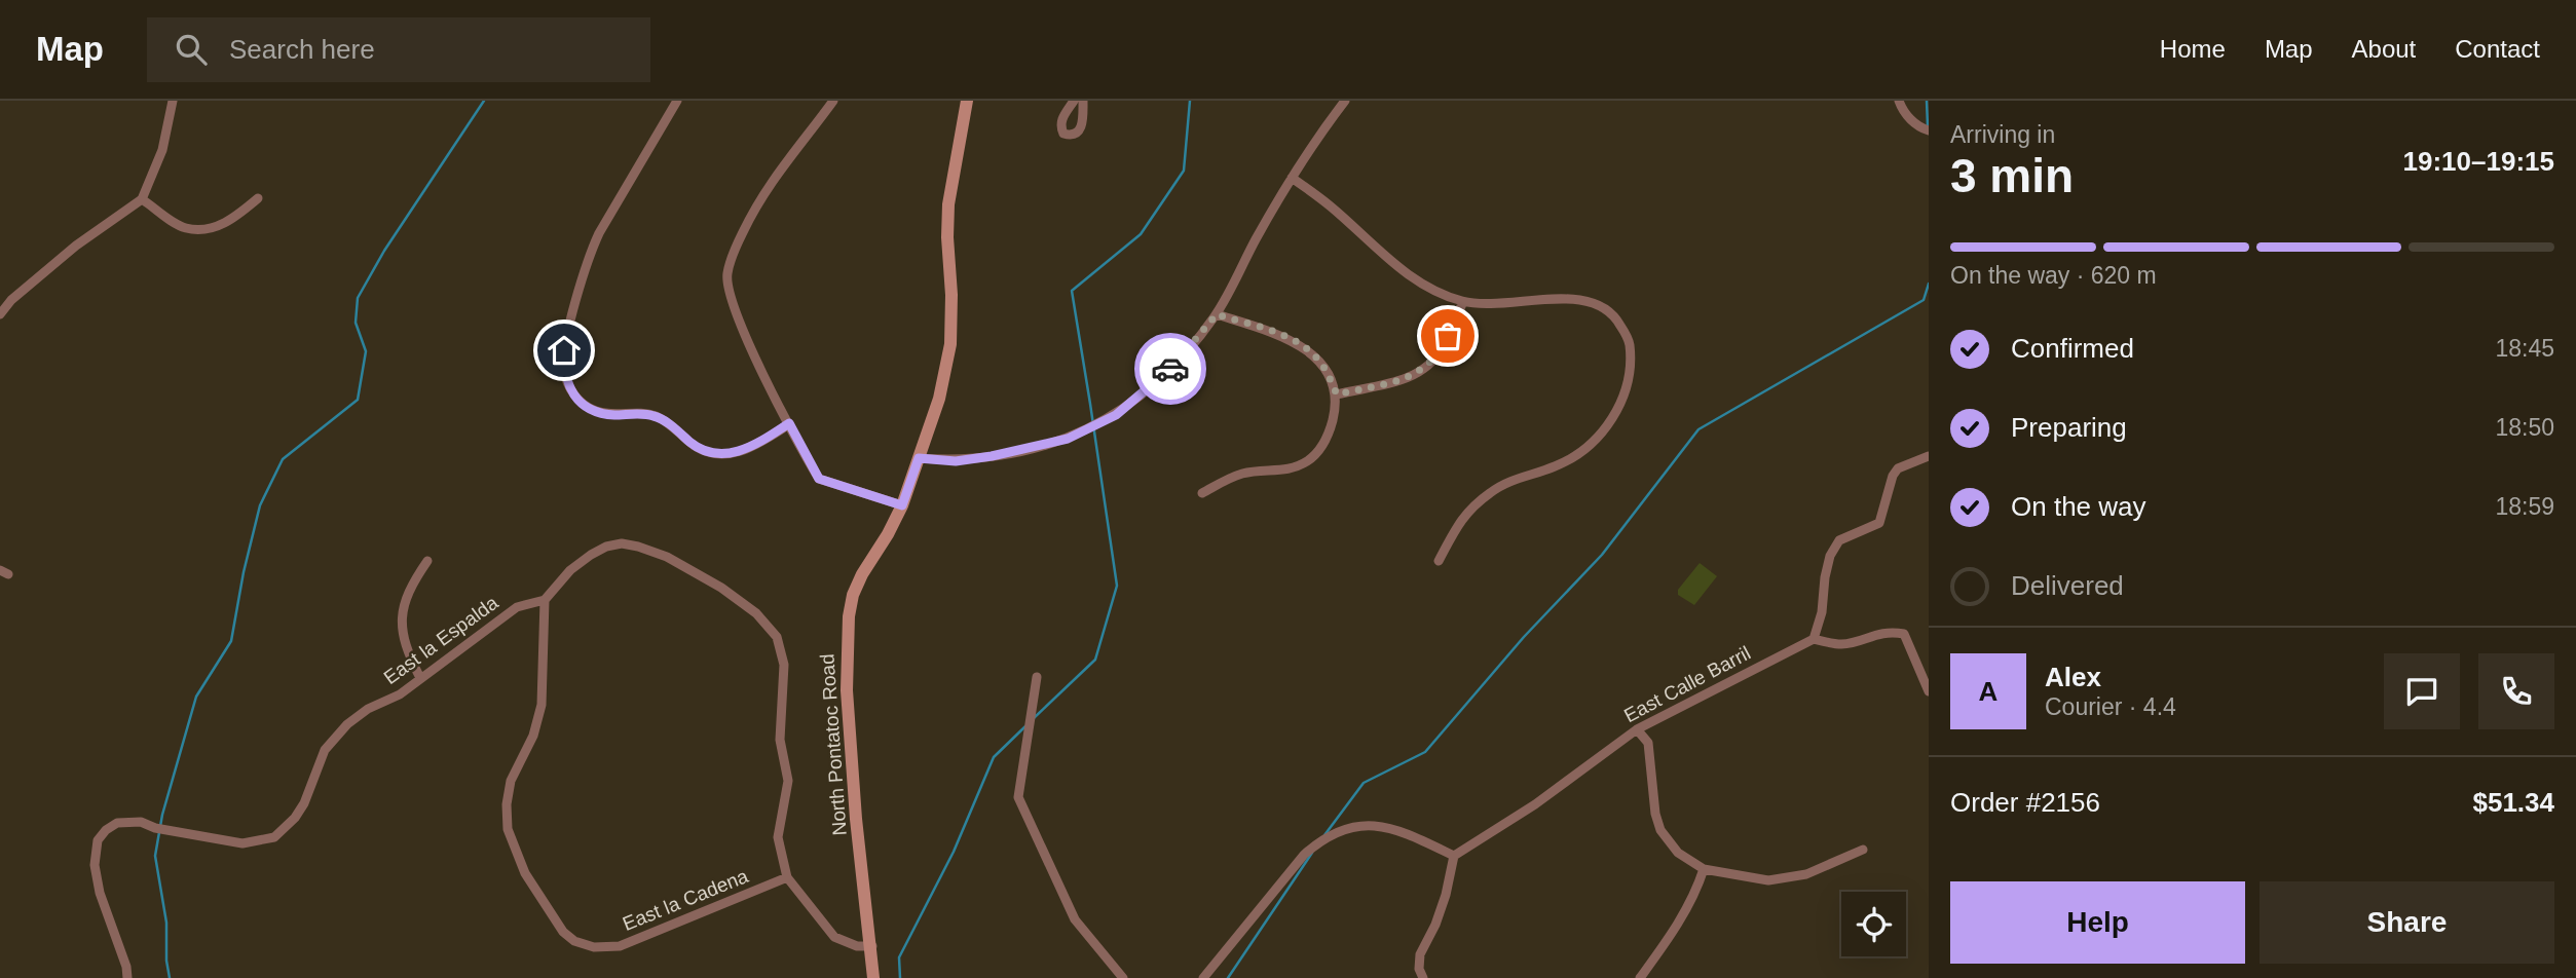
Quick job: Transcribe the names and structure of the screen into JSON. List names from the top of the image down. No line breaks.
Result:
{"streets":{"street":["East la Espalda","East Calle Barril","North Pontatoc Road","East la Cadena"]},"crossings":[["East la Espalda","East la Cadena"]],"page":{"header":"Map","search":"Search here","nav":["Home","Map","About","Contact"],"heading":["3 min","Arriving in","19:10–19:15"],"panel":["Alex","Courier · 4.4","Order #2156","$51.34"],"bar":"On the way · 620 m","list":[["Confirmed","18:45"],["Preparing","18:50"],["On the way","18:59"],"Delivered"],"round":"A","buttons":["Help","Share"]}}
